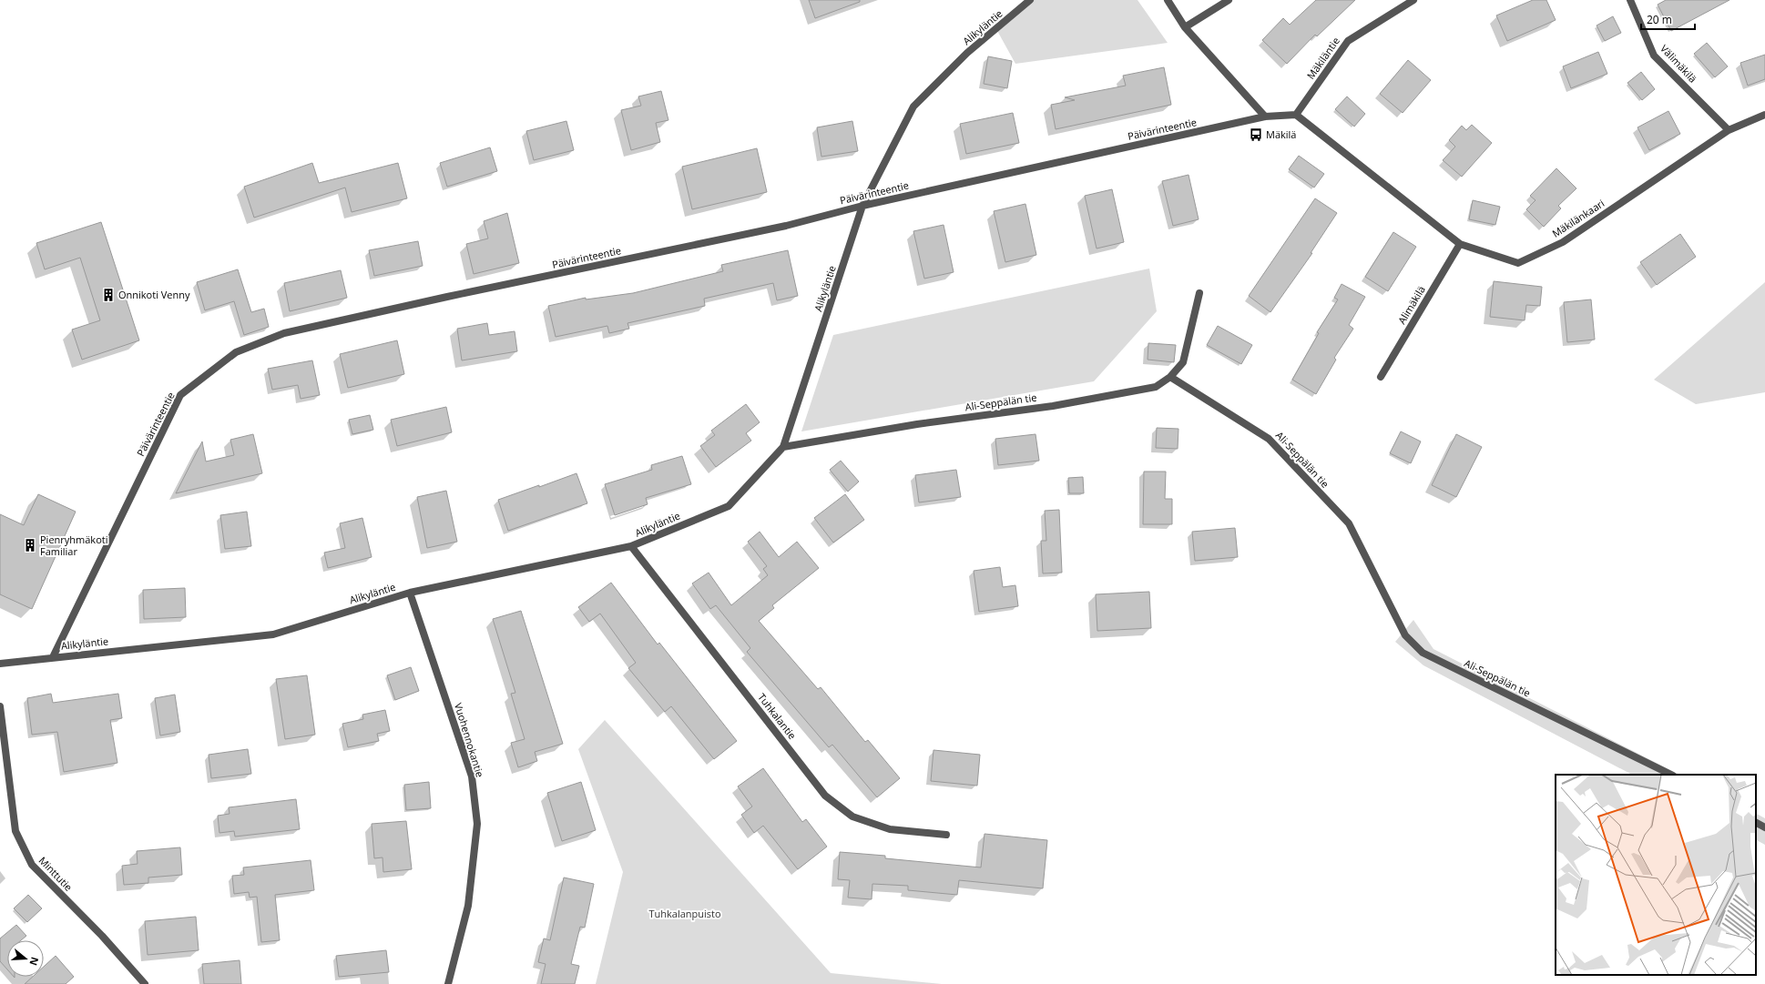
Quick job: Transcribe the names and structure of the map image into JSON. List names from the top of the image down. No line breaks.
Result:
{"streets":{"street":["Alikyläntie","Mäkiläntie","Välimäkilä","Päivärinteentie","Mäkilänkaari","Alimäkilä","Ali-Seppälän tie","Tuhkalantie","Vuohennokantie","Minttutie"]},"crossings":[["Alikyläntie","Päivärinteentie"],["Alikyläntie","Ali-Seppälän tie"],["Alikyläntie","Tuhkalantie"],["Alikyläntie","Vuohennokantie"],["Mäkiläntie","Päivärinteentie"],["Mäkiläntie","Mäkilänkaari"],["Välimäkilä","Mäkilänkaari"],["Päivärinteentie","Mäkilänkaari"],["Mäkilänkaari","Alimäkilä"]],"parks":["Tuhkalanpuisto"],"places":{"bus stop":["Mäkilä"],"building":["Onnikoti Venny","Pienryhmäkoti Familiar"]},"scale_bar":"20 m","north":"right"}
